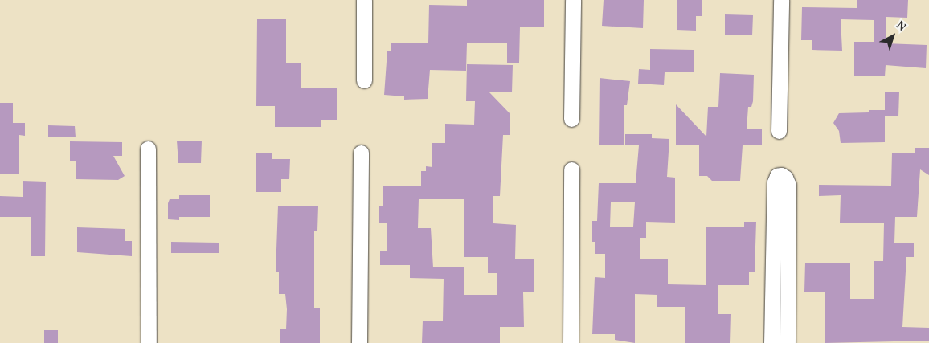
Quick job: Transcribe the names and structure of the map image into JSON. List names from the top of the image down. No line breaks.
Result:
{"north":"top right"}
